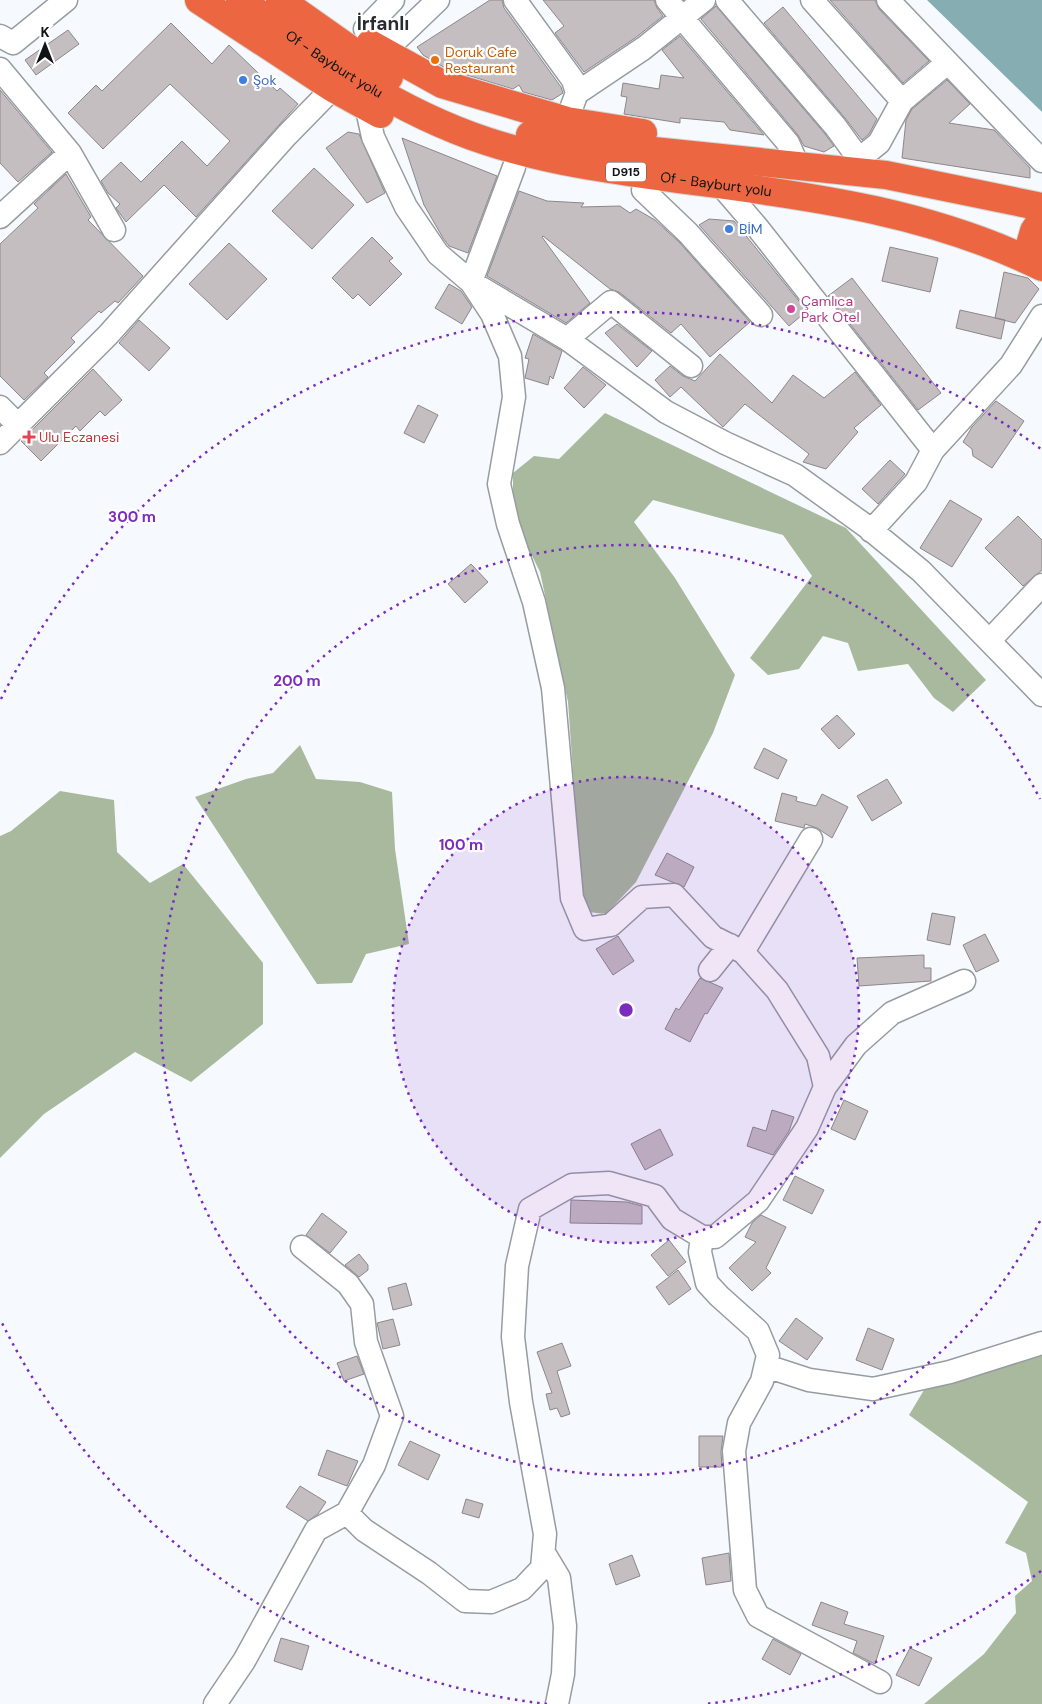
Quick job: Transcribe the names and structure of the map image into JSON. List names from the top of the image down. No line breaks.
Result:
{"streets":{"highway":["Of - Bayburt yolu","D915"]},"districts":["İrfanlı"],"places":{"other":["Doruk Cafe Restaurant","Şok","BİM","Çamlıca Park Otel"],"health":["Ulu Eczanesi"]},"north":"top","rings":["300 m","200 m","100 m"]}
